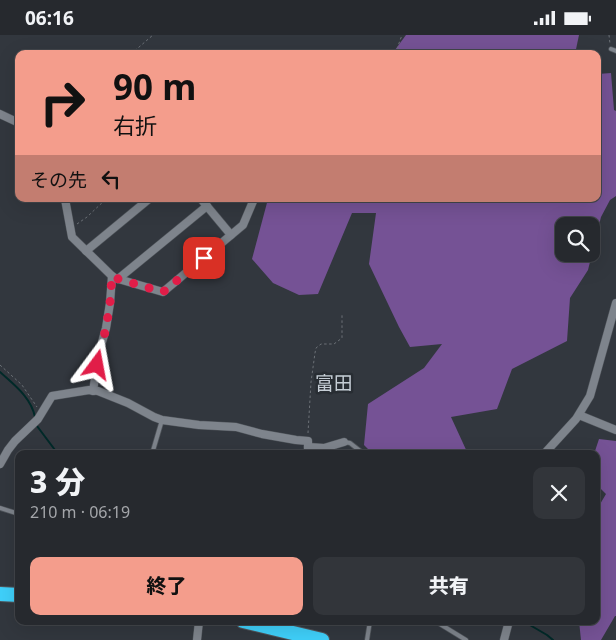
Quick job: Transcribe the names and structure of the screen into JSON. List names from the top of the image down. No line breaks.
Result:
{"districts":["富田"],"page":{"status":"06:16","turn":["90 m","右折"],"then":"その先","heading":["3 分","210 m · 06:19"],"buttons":["終了","共有"]}}
